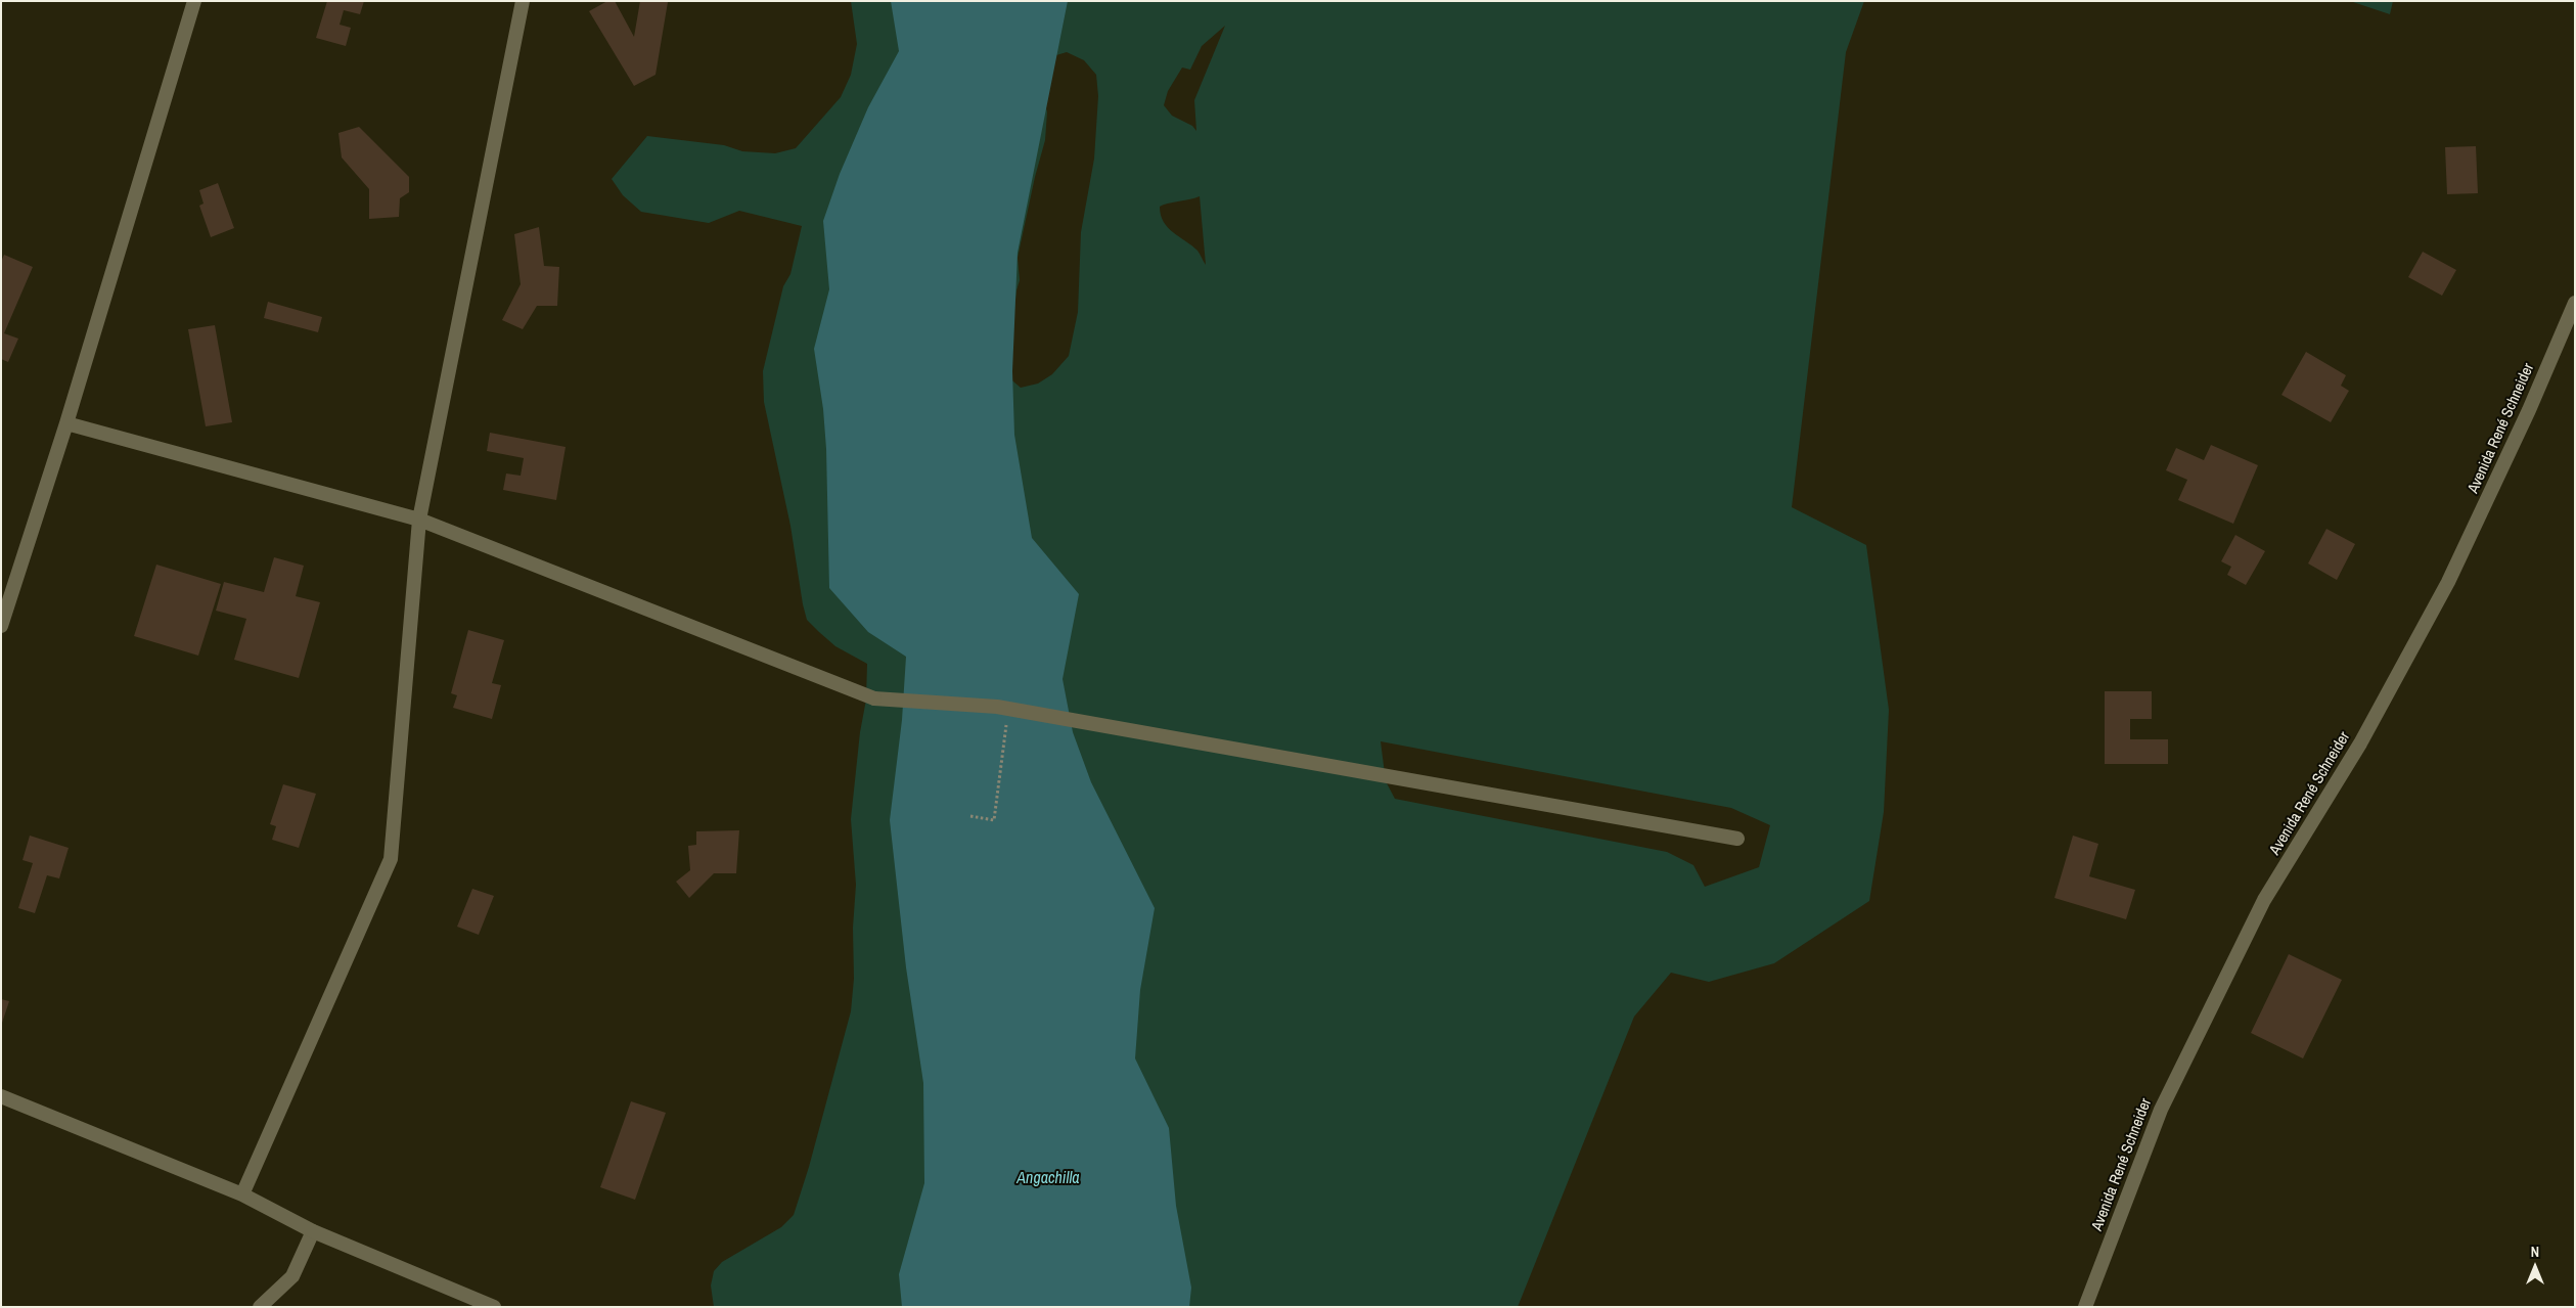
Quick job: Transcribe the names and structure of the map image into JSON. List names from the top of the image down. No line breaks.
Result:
{"streets":{"street":["Avenida René Schneider"]},"water":["Angachilla"],"north":"top"}
